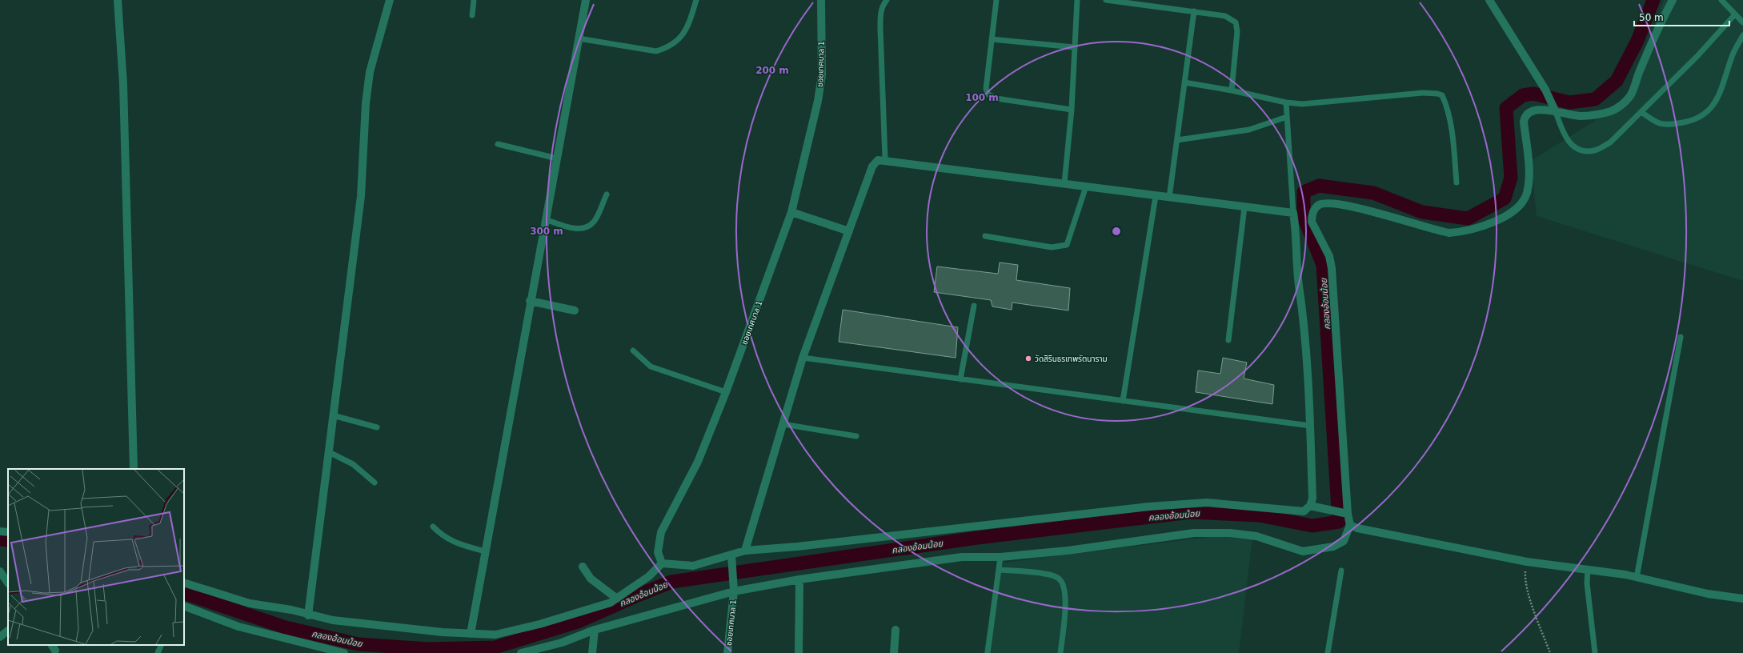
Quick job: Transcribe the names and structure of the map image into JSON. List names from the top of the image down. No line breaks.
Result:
{"streets":{"street":["ซอยเทศบาล 1"]},"water":["คลองอ้อมน้อย"],"places":["วัดสิรินธรเทพรัตนาราม"],"scale_bar":"50 m","rings":["200 m","100 m","300 m"]}
